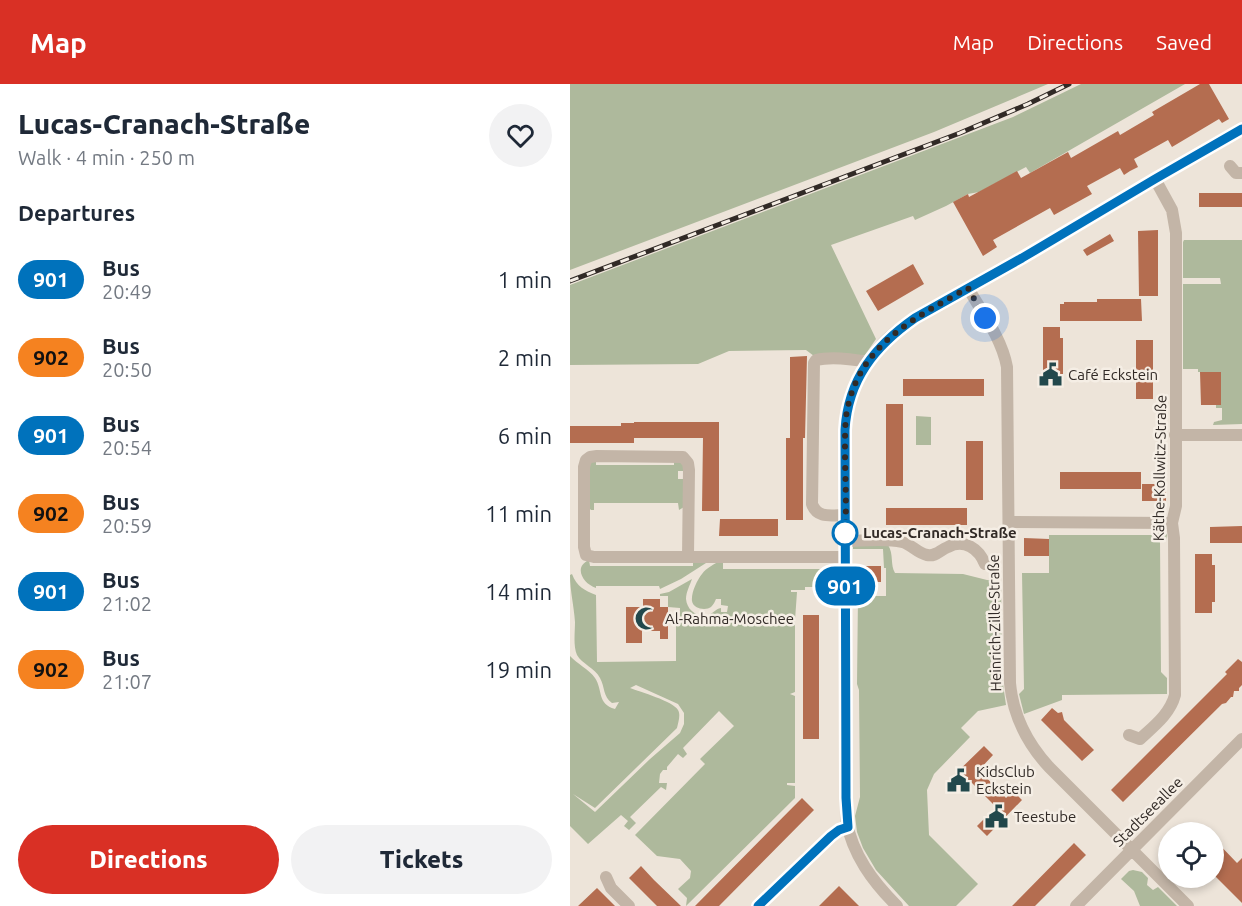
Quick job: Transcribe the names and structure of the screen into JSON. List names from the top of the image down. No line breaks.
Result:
{"streets":{"street":["Käthe-Kollwitz-Straße","Heinrich-Zille-Straße","Stadtseeallee"]},"crossings":[["Heinrich-Zille-Straße","Stadtseeallee"]],"places":{"public building":["Café Eckstein","KidsClub Eckstein","Teestube"],"other":["Lucas-Cranach-Straße"],"mosque":["Al-Rahma-Moschee"]},"lines":["bus line 901"],"page":{"header":"Map","nav":["Map","Directions","Saved"],"heading":[["Lucas-Cranach-Straße","Walk · 4 min · 250 m"],"Departures"],"on_map":"901","list":[{"mark":"901","name":"Bus","note":"20:49","value":"1 min"},{"mark":"902","name":"Bus","note":"20:50","value":"2 min"},{"mark":"901","name":"Bus","note":"20:54","value":"6 min"},{"mark":"902","name":"Bus","note":"20:59","value":"11 min"},{"mark":"901","name":"Bus","note":"21:02","value":"14 min"},{"mark":"902","name":"Bus","note":"21:07","value":"19 min"}],"buttons":["Directions","Tickets"]}}
